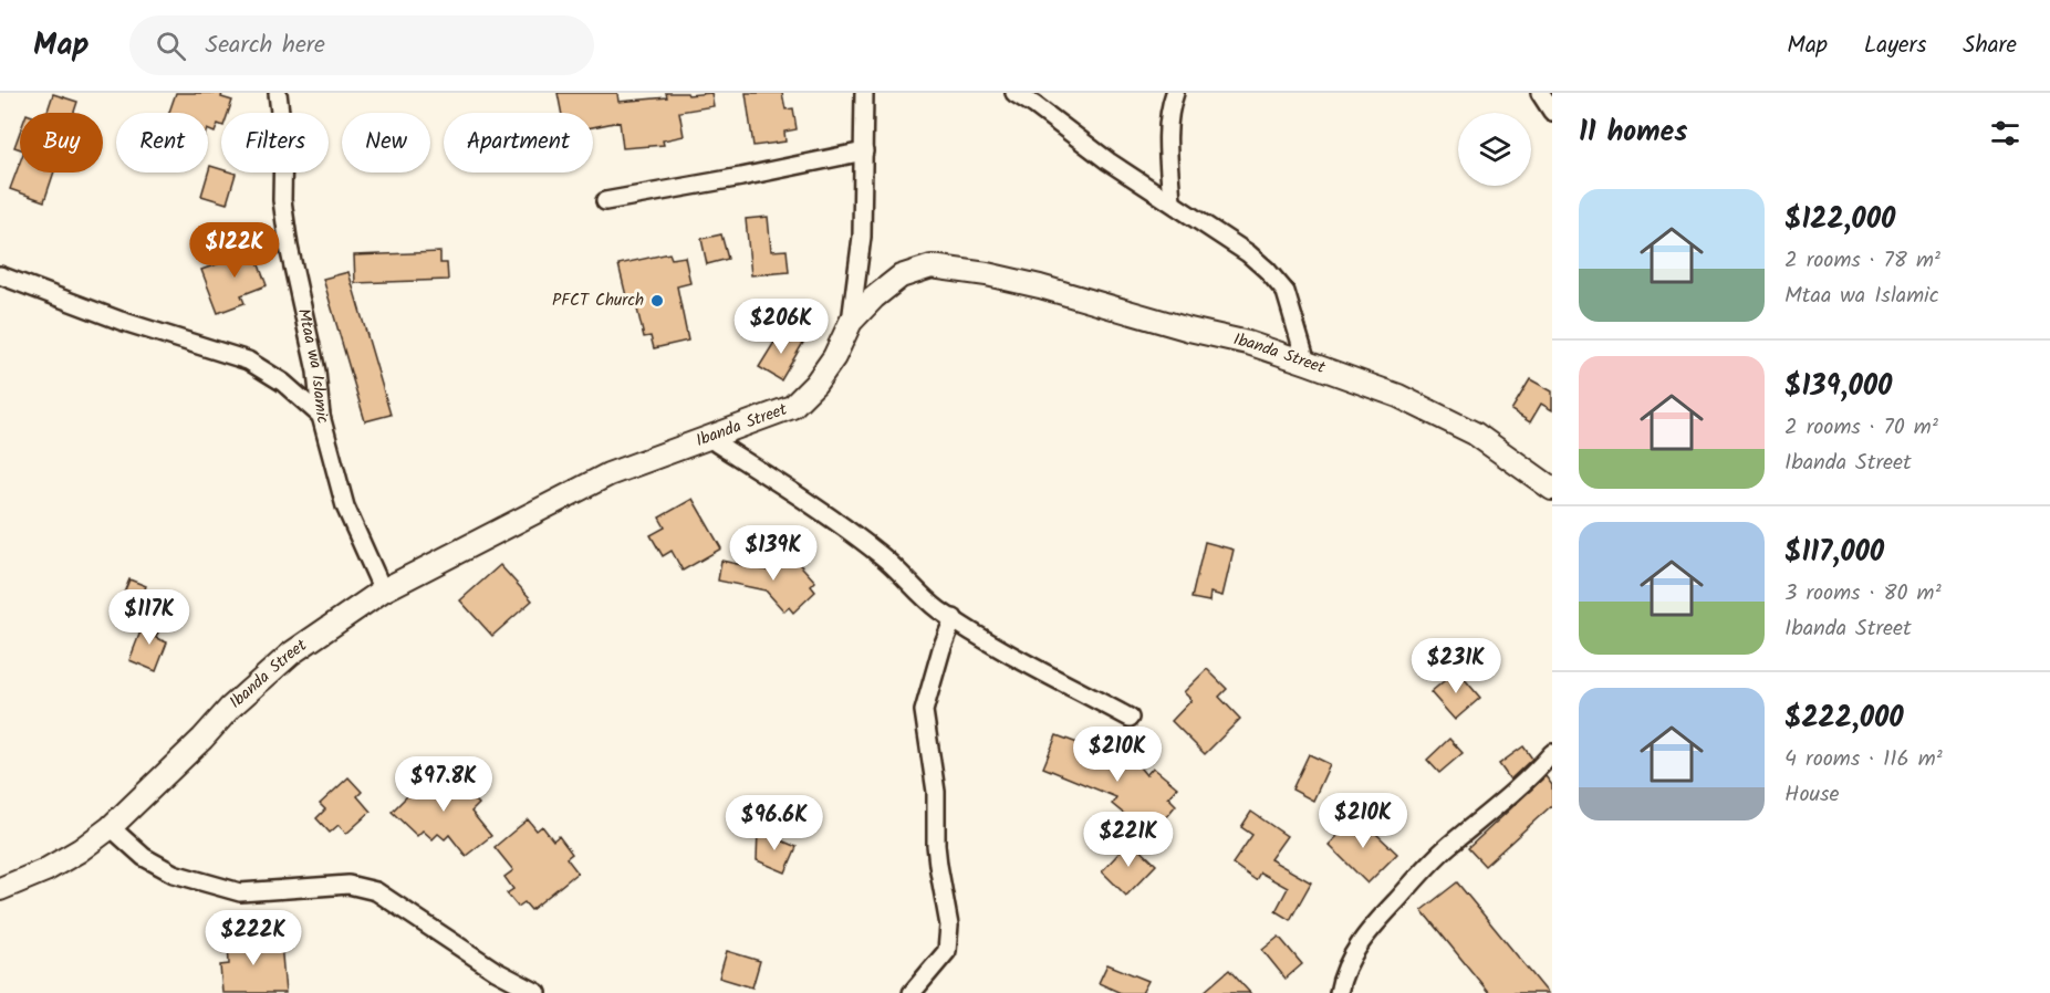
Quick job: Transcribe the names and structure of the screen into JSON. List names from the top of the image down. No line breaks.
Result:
{"streets":{"street":["Ibanda Street","Mtaa wa Islamic"]},"crossings":[["Ibanda Street","Mtaa wa Islamic"]],"places":["PFCT Church"],"page":{"header":"Map","search":"Search here","nav":["Map","Layers","Share"],"heading":"11 homes","chip":["Buy","Rent","Filters","New","Apartment"],"list":[{"name":"$122,000","note":"2 rooms · 78 m² · Mtaa wa Islamic"},{"name":"$139,000","note":"2 rooms · 70 m² · Ibanda Street"},{"name":"$117,000","note":"3 rooms · 80 m² · Ibanda Street"},{"name":"$222,000","note":"4 rooms · 116 m² · House"}],"price":["$122K","$206K","$139K","$117K","$231K","$210K","$97.8K","$210K","$96.6K","$221K","$222K"]}}
